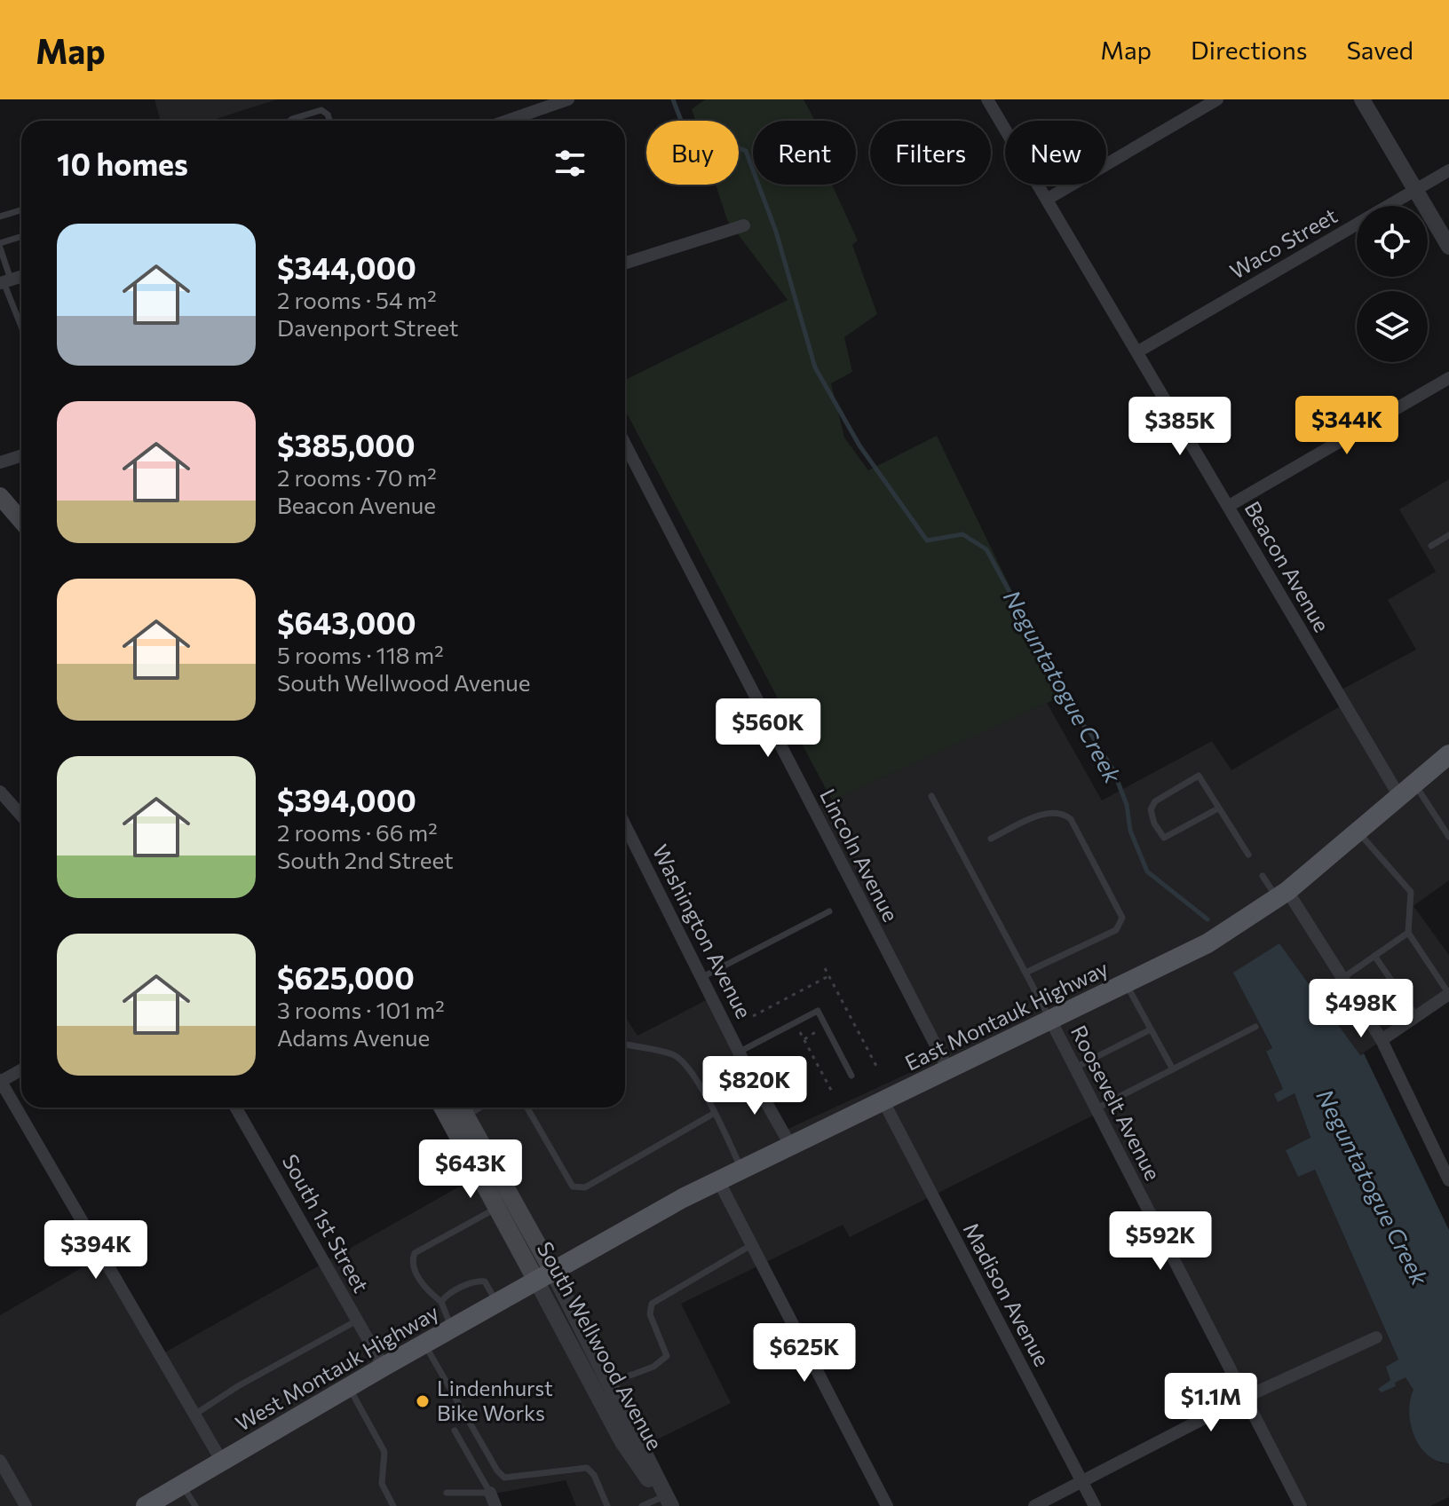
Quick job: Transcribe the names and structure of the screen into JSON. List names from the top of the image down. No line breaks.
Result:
{"streets":{"main road":["East Montauk Highway","South Wellwood Avenue","West Montauk Highway"],"street":["Waco Street","Beacon Avenue","Lincoln Avenue","Washington Avenue","Roosevelt Avenue","South 1st Street","Madison Avenue"]},"crossings":[["Waco Street","Beacon Avenue"],["Beacon Avenue","East Montauk Highway"],["Lincoln Avenue","East Montauk Highway"],["Washington Avenue","East Montauk Highway"],["East Montauk Highway","Roosevelt Avenue"],["East Montauk Highway","Madison Avenue"],["East Montauk Highway","South Wellwood Avenue"],["East Montauk Highway","West Montauk Highway"],["South 1st Street","West Montauk Highway"],["South Wellwood Avenue","West Montauk Highway"]],"water":["Neguntatogue Creek"],"places":["Lindenhurst Bike Works"],"page":{"header":"Map","nav":["Map","Directions","Saved"],"chip":["Buy","Rent","Filters","New"],"heading":"10 homes","list":[{"name":"$344,000","note":"2 rooms · 54 m² · Davenport Street"},{"name":"$385,000","note":"2 rooms · 70 m² · Beacon Avenue"},{"name":"$643,000","note":"5 rooms · 118 m² · South Wellwood Avenue"},{"name":"$394,000","note":"2 rooms · 66 m² · South 2nd Street"},{"name":"$625,000","note":"3 rooms · 101 m² · Adams Avenue"}],"price":["$344K","$385K","$560K","$498K","$820K","$643K","$592K","$394K","$625K","$1.1M"]}}
